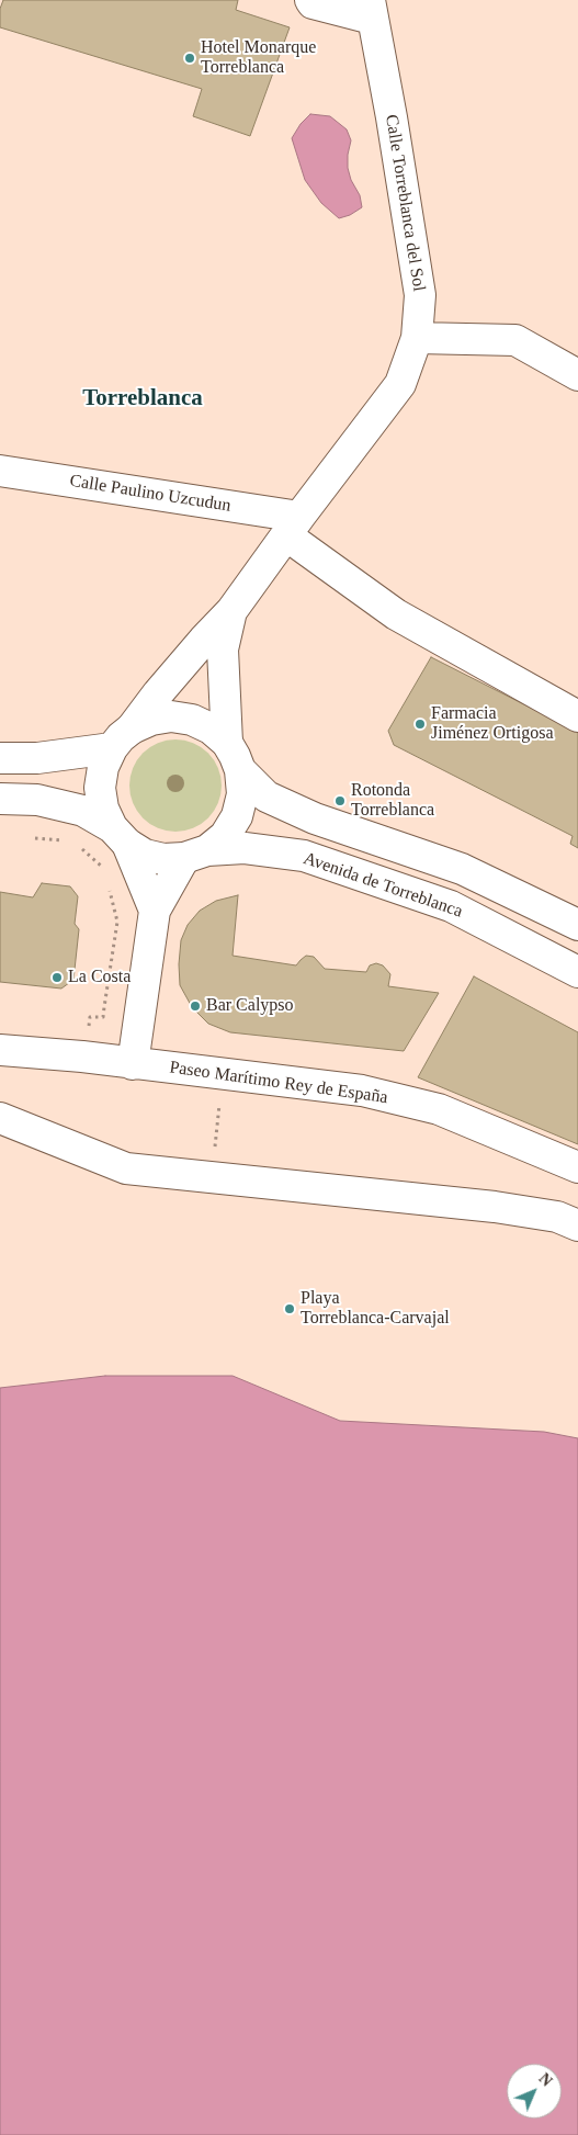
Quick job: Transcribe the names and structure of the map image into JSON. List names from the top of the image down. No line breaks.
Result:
{"streets":{"street":["Calle Torreblanca del Sol","Calle Paulino Uzcudun","Avenida de Torreblanca","Paseo Marítimo Rey de España"]},"crossings":[["Calle Torreblanca del Sol","Calle Paulino Uzcudun"],["Calle Torreblanca del Sol","Avenida de Torreblanca"]],"districts":["Torreblanca"],"places":["Hotel Monarque Torreblanca","Farmacia Jiménez Ortigosa","Rotonda Torreblanca","La Costa","Bar Calypso","Playa Torreblanca-Carvajal"],"north":"top right"}
